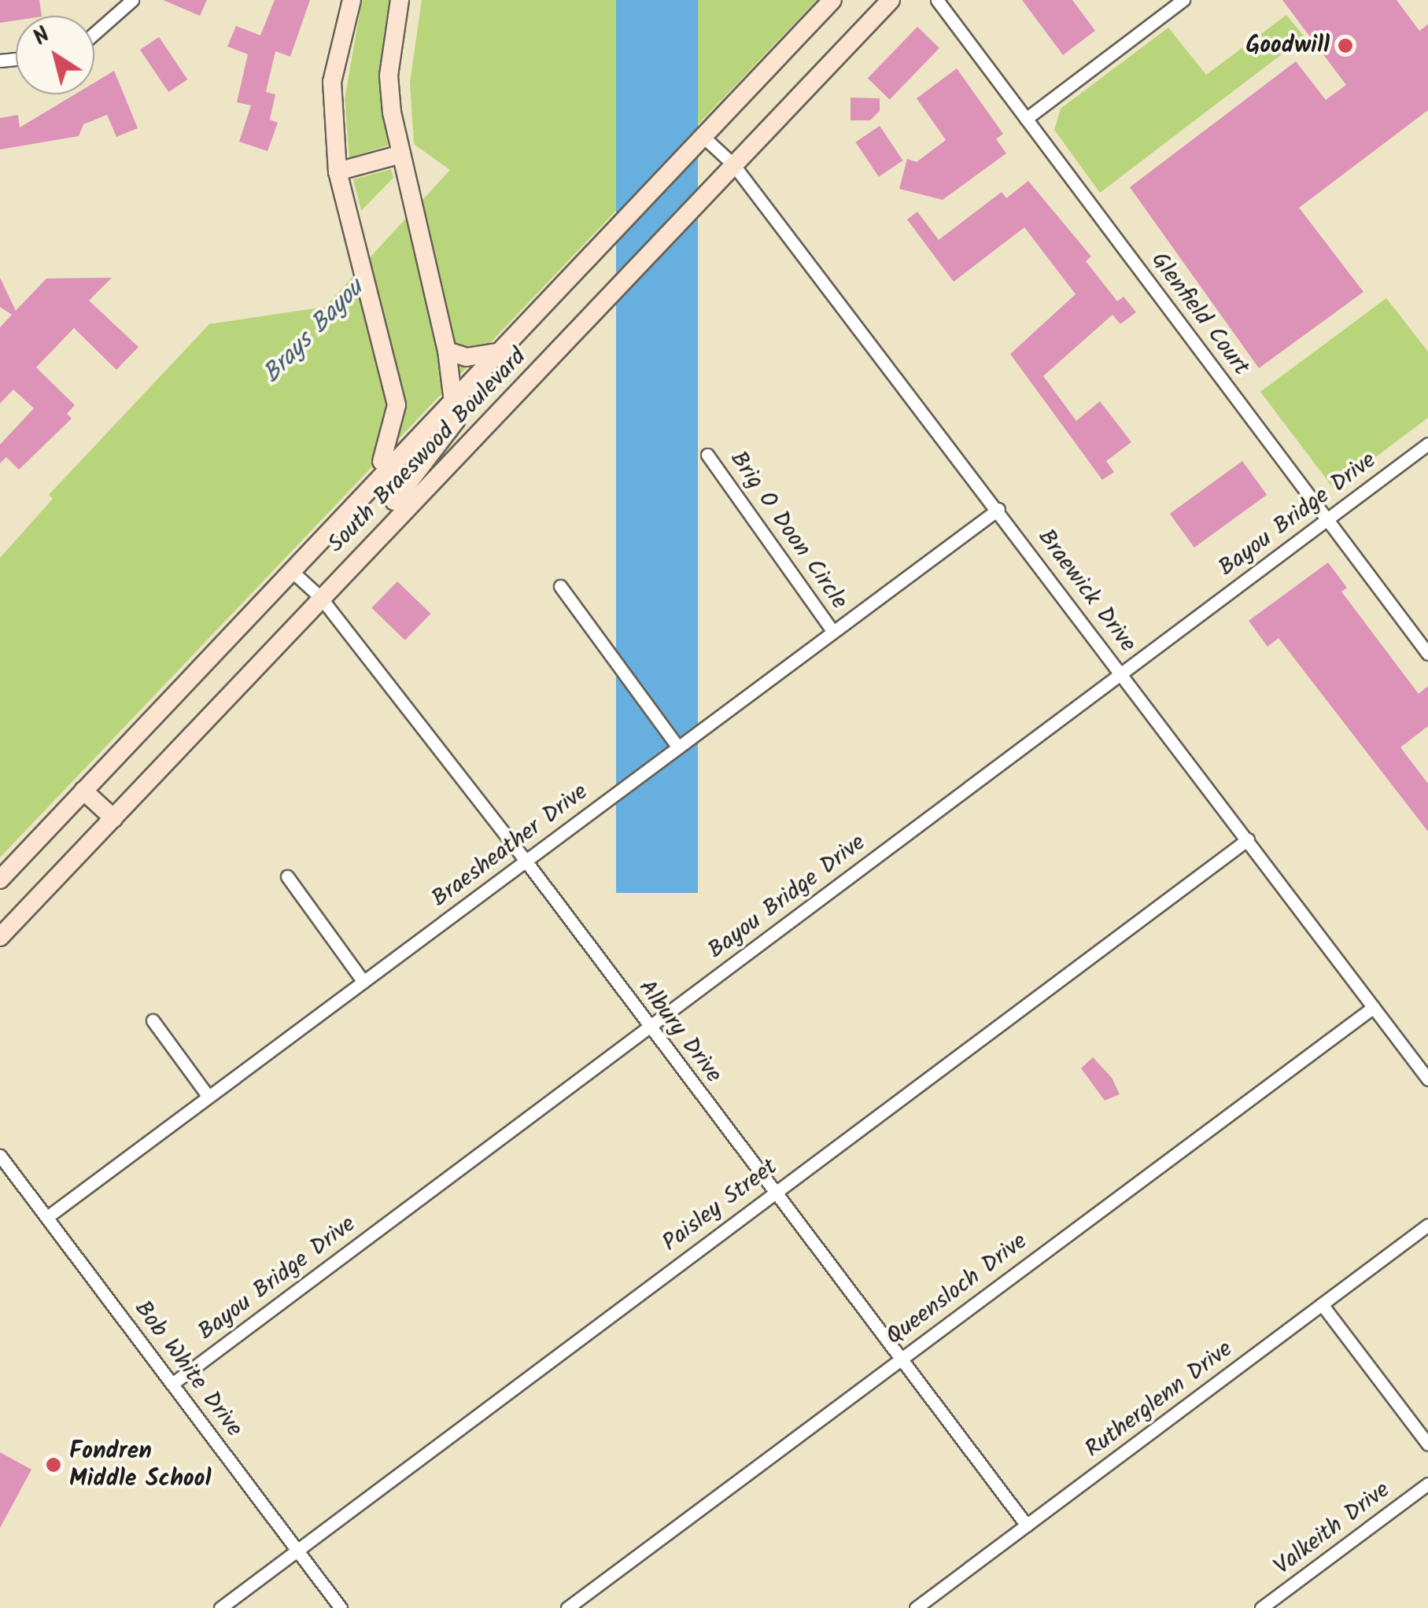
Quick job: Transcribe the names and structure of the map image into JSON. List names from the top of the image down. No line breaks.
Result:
{"streets":{"main road":["South Braeswood Boulevard"],"street":["Glenfield Court","Bayou Bridge Drive","Brig O Doon Circle","Braewick Drive","Braesheather Drive","Albury Drive","Paisley Street","Queensloch Drive","Bob White Drive","Rutherglenn Drive","Valkeith Drive"]},"crossings":[["Glenfield Court","Bayou Bridge Drive"],["South Braeswood Boulevard","Braewick Drive"],["South Braeswood Boulevard","Albury Drive"],["Bayou Bridge Drive","Braewick Drive"],["Bayou Bridge Drive","Albury Drive"],["Bayou Bridge Drive","Bob White Drive"],["Brig O Doon Circle","Braesheather Drive"],["Braewick Drive","Braesheather Drive"],["Braewick Drive","Paisley Street"],["Braewick Drive","Queensloch Drive"],["Braesheather Drive","Albury Drive"],["Braesheather Drive","Bob White Drive"],["Albury Drive","Paisley Street"],["Albury Drive","Queensloch Drive"],["Albury Drive","Rutherglenn Drive"],["Paisley Street","Bob White Drive"]],"water":["Brays Bayou"],"places":["Goodwill","Fondren Middle School"],"north":"top left"}
